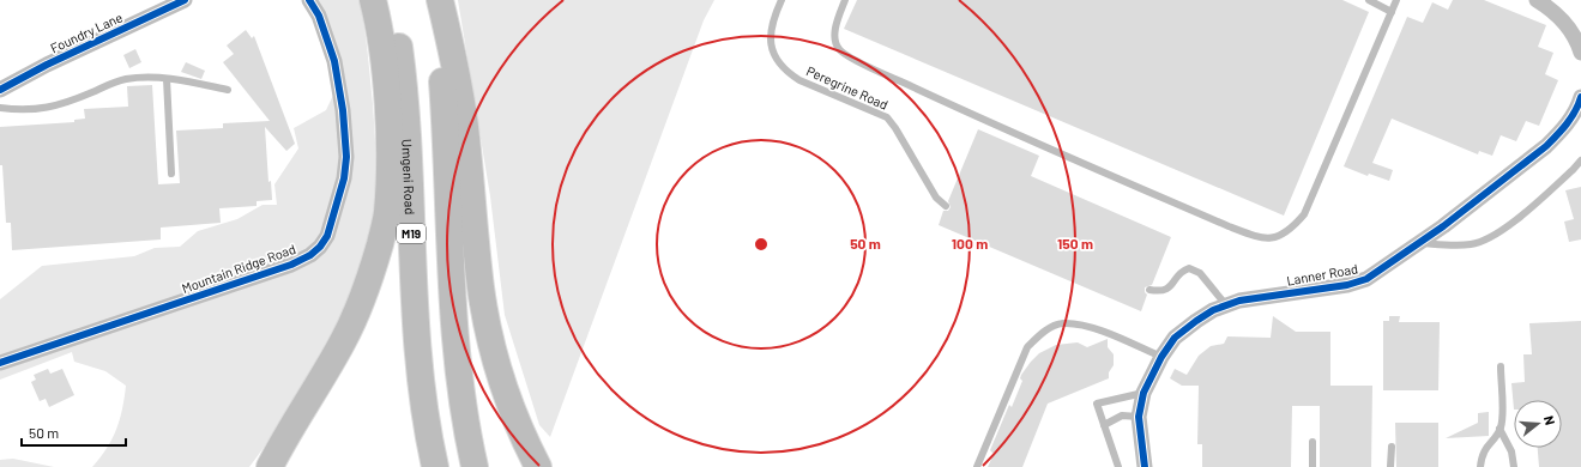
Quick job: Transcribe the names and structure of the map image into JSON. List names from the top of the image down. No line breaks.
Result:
{"streets":{"highway":["Umgeni Road","M19"],"street":["Foundry Lane","Mountain Ridge Road","Lanner Road"],"lane":["Peregrine Road"]},"scale_bar":"50 m","north":"right","rings":["50 m","100 m","150 m"]}
